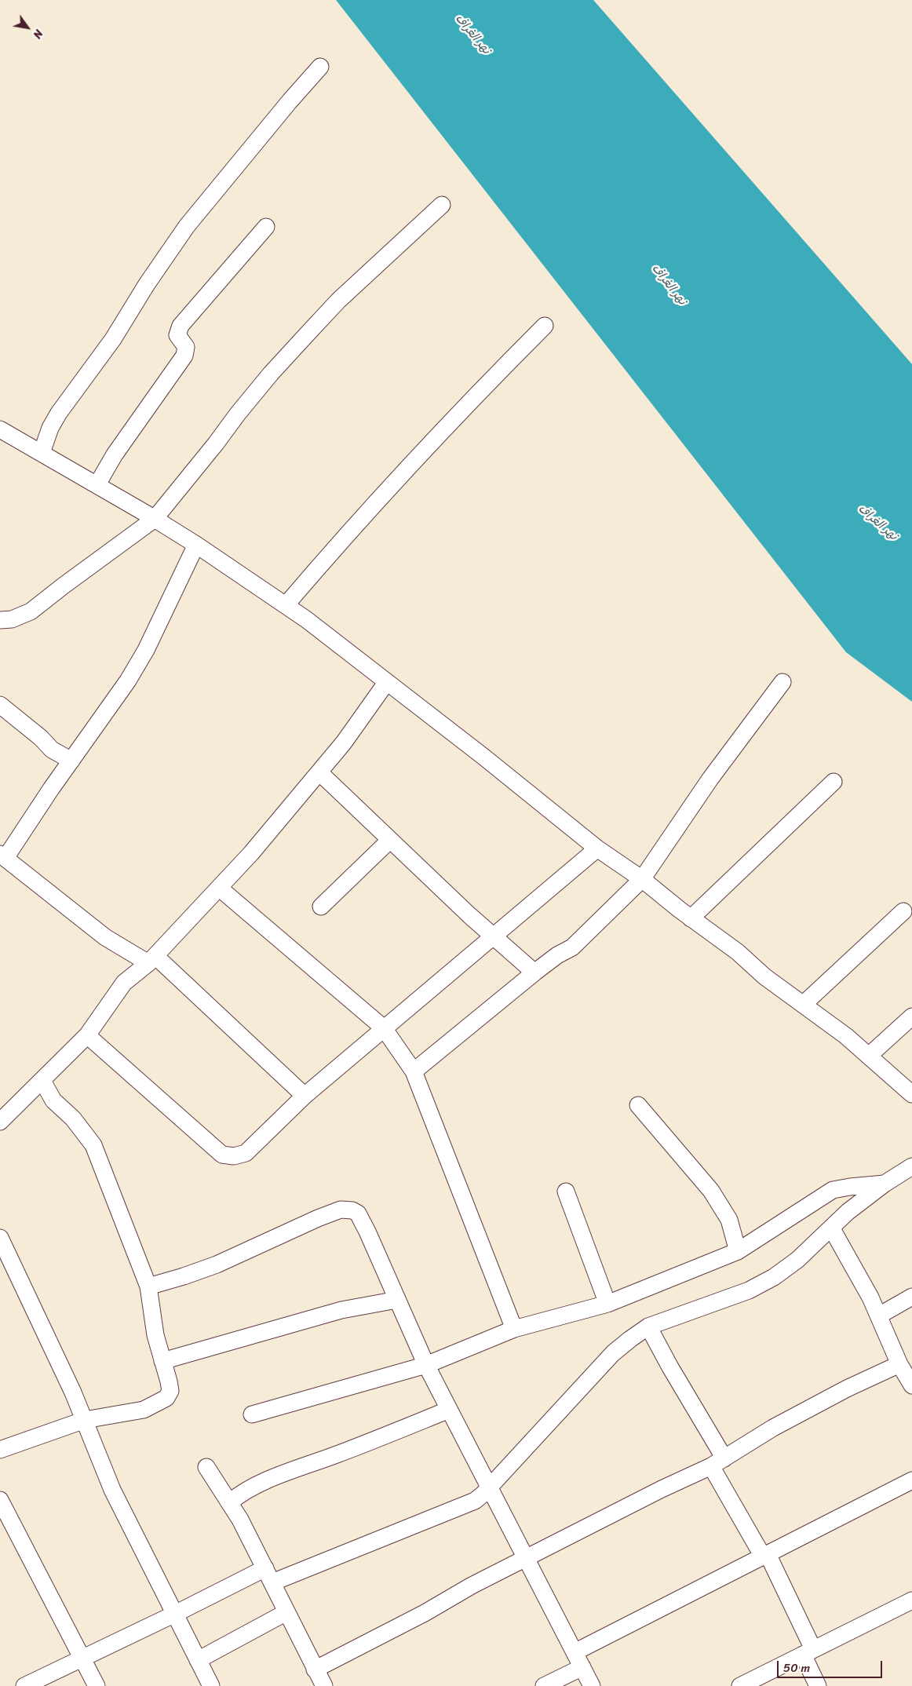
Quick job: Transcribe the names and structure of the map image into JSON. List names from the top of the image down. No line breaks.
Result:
{"water":["نهر الغراف"],"scale_bar":"50 m","north":"bottom right"}
